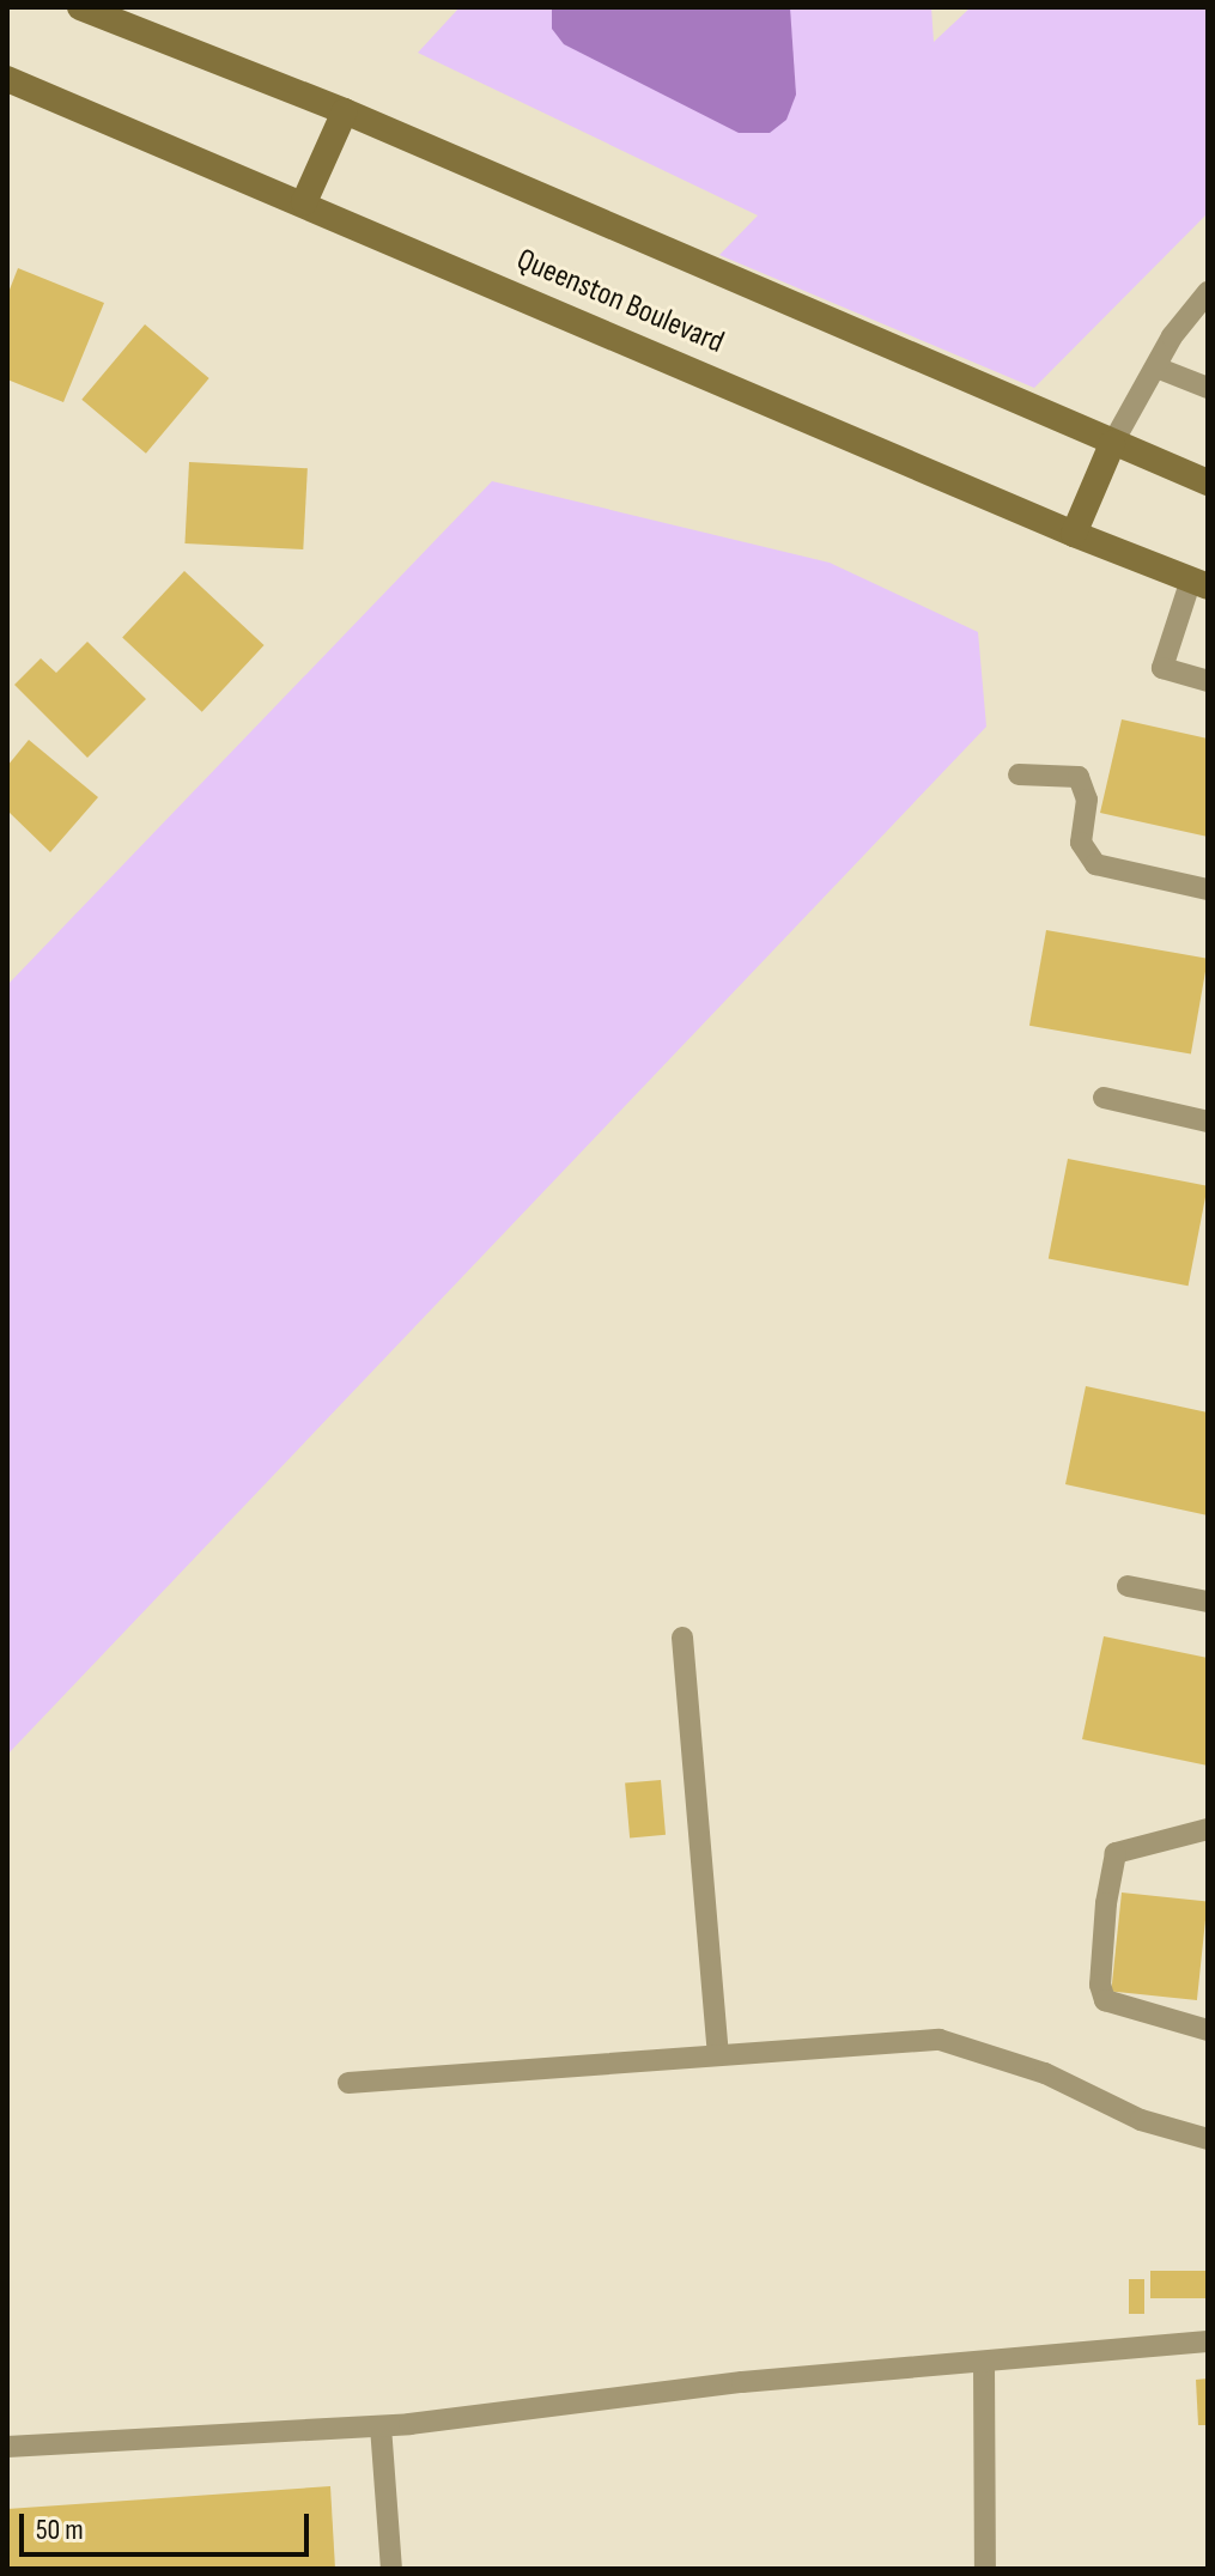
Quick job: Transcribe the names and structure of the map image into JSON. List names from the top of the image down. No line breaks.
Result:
{"streets":{"main road":["Queenston Boulevard"]},"scale_bar":"50 m"}
